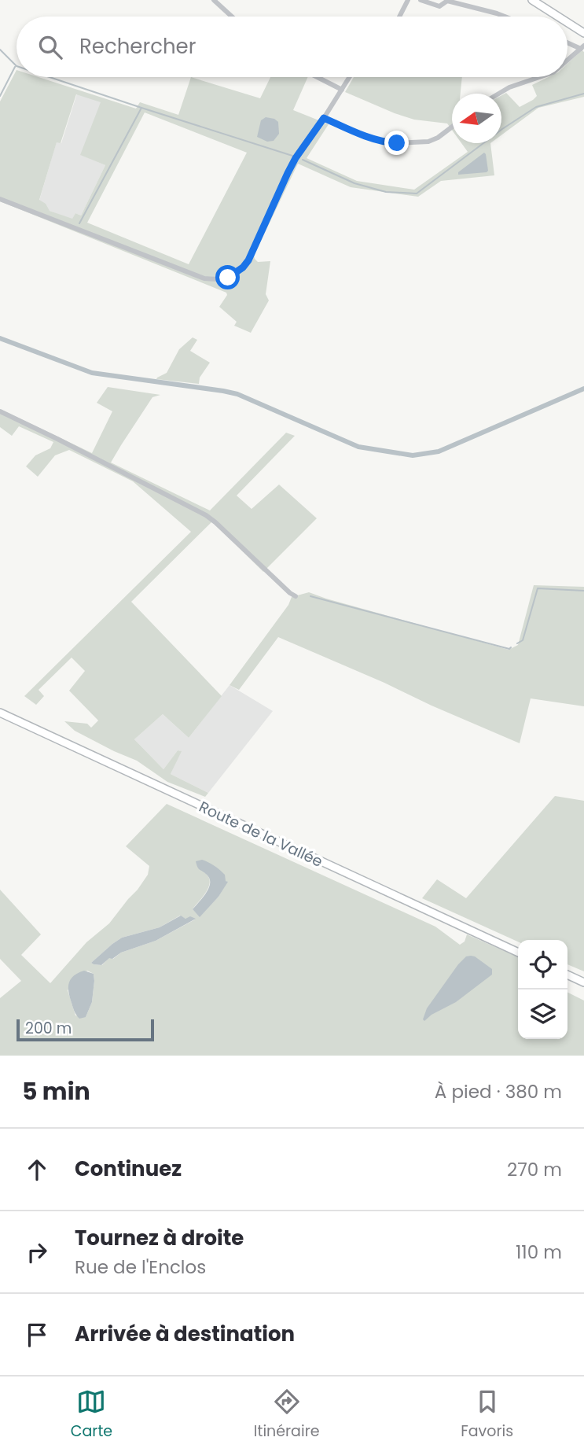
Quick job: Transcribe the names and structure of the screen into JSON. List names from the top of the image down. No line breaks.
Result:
{"streets":{"main road":["Route de la Vallée"]},"scale_bar":"200 m","north":"left","page":{"search":"Rechercher","scale":"200 m","heading":["5 min","À pied · 380 m"],"list":[["Continuez","270 m"],["Tournez à droite","Rue de l'Enclos","110 m"],"Arrivée à destination"],"nav":["Carte","Itinéraire","Favoris"]}}
